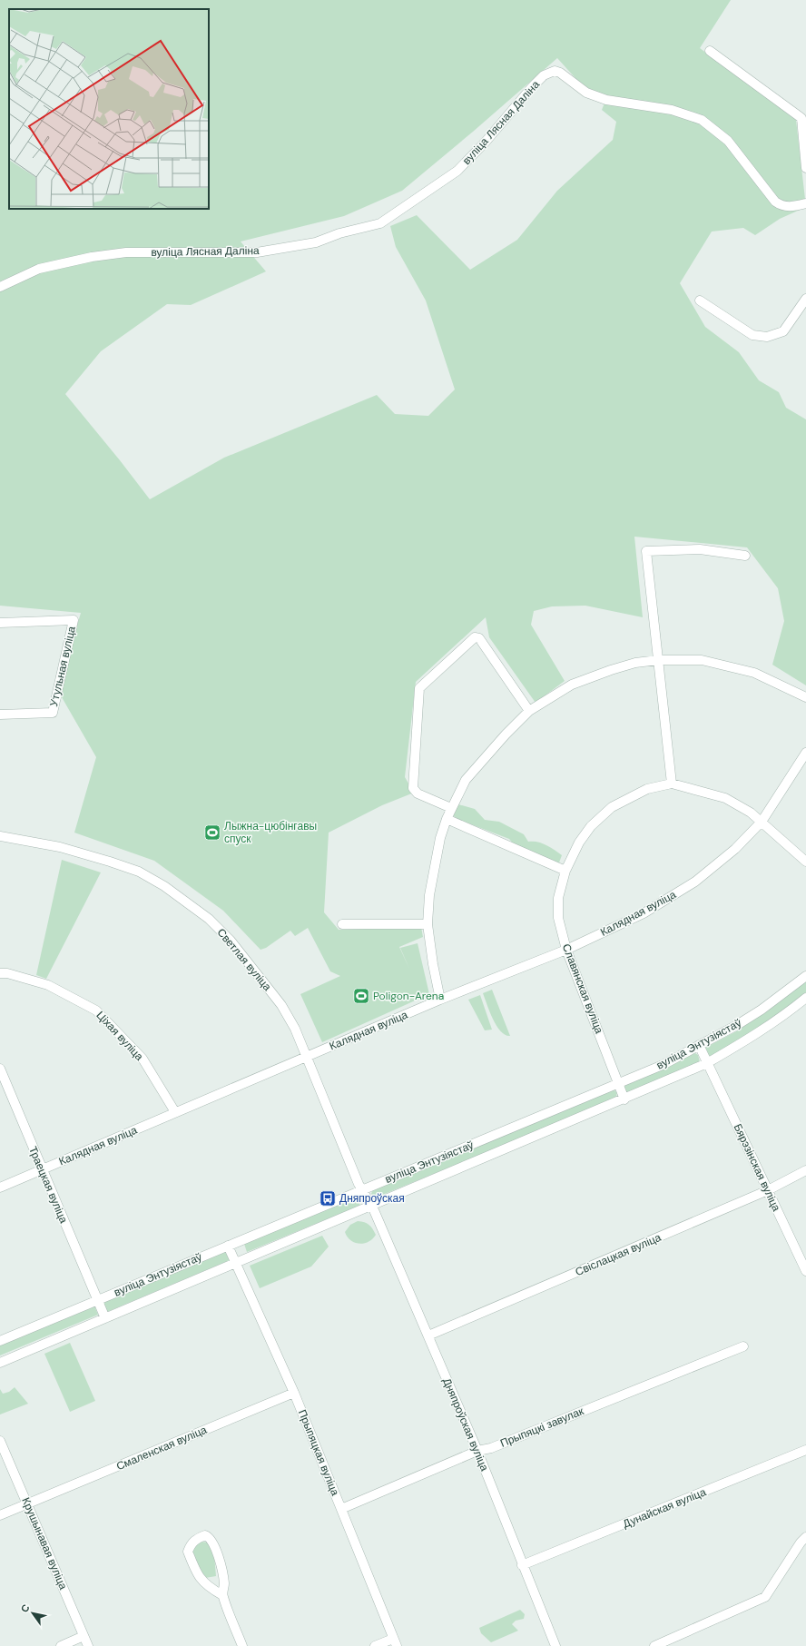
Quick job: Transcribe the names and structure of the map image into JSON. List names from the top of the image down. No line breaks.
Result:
{"streets":{"street":["вуліца Лясная Даліна","Утульная вуліца","Калядная вуліца","Светлая вуліца","Славянская вуліца","Ціхая вуліца","вуліца Энтузіястаў","Бярэзінская вуліца","Траецкая вуліца","Свіслацкая вуліца","Дняпроўская вуліца","Прыпяцкі завулак","Смаленская вуліца","Прыпяцкая вуліца","Дунайская вуліца","Крушынавая вуліца"]},"crossings":[["Калядная вуліца","Светлая вуліца"],["Калядная вуліца","Славянская вуліца"],["Калядная вуліца","Ціхая вуліца"],["Калядная вуліца","Траецкая вуліца"],["Светлая вуліца","вуліца Энтузіястаў"],["Светлая вуліца","Дняпроўская вуліца"],["Славянская вуліца","вуліца Энтузіястаў"],["вуліца Энтузіястаў","Бярэзінская вуліца"],["вуліца Энтузіястаў","Траецкая вуліца"],["вуліца Энтузіястаў","Дняпроўская вуліца"],["вуліца Энтузіястаў","Прыпяцкая вуліца"],["Бярэзінская вуліца","Свіслацкая вуліца"],["Свіслацкая вуліца","Дняпроўская вуліца"],["Дняпроўская вуліца","Прыпяцкі завулак"],["Дняпроўская вуліца","Дунайская вуліца"],["Прыпяцкі завулак","Прыпяцкая вуліца"],["Смаленская вуліца","Прыпяцкая вуліца"],["Смаленская вуліца","Крушынавая вуліца"]],"places":{"sports":["Лыжна-цюбінгавы спуск","Poligon-Arena"],"bus stop":["Дняпроўская"]},"north":"top left"}
